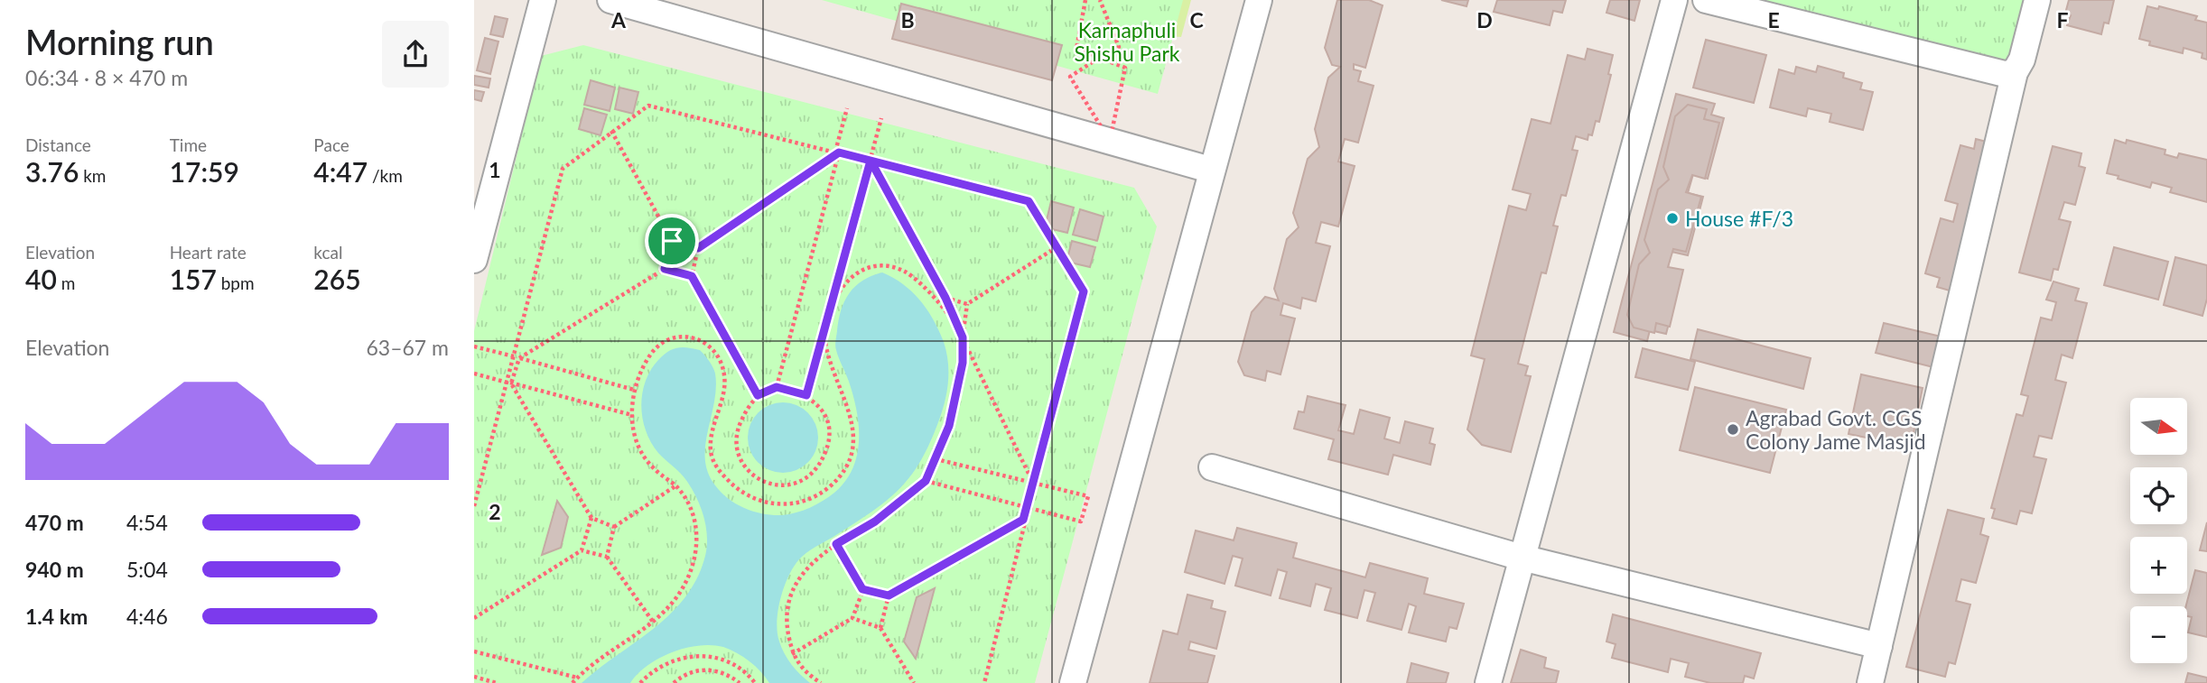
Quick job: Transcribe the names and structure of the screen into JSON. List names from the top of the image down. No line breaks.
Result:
{"parks":["Karnaphuli Shishu Park"],"places":["House #F/3","Agrabad Govt. CGS Colony Jame Masjid"],"north":"right","page":{"heading":["Morning run","06:34 · 8 × 470 m"],"stats":[["Distance","3.76 km"],["Time","17:59"],["Pace","4:47 /km"],["Elevation","40 m"],["Heart rate","157 bpm"],["kcal","265"]],"chart":["Elevation","63–67 m"],"map_buttons":["+","−"],"list":[{"name":"470 m","note":"4:54"},{"name":"940 m","note":"5:04"},{"name":"1.4 km","note":"4:46"}]},"grid":{"columns":["A","B","C","D","E","F"],"rows":["1","2"]}}
